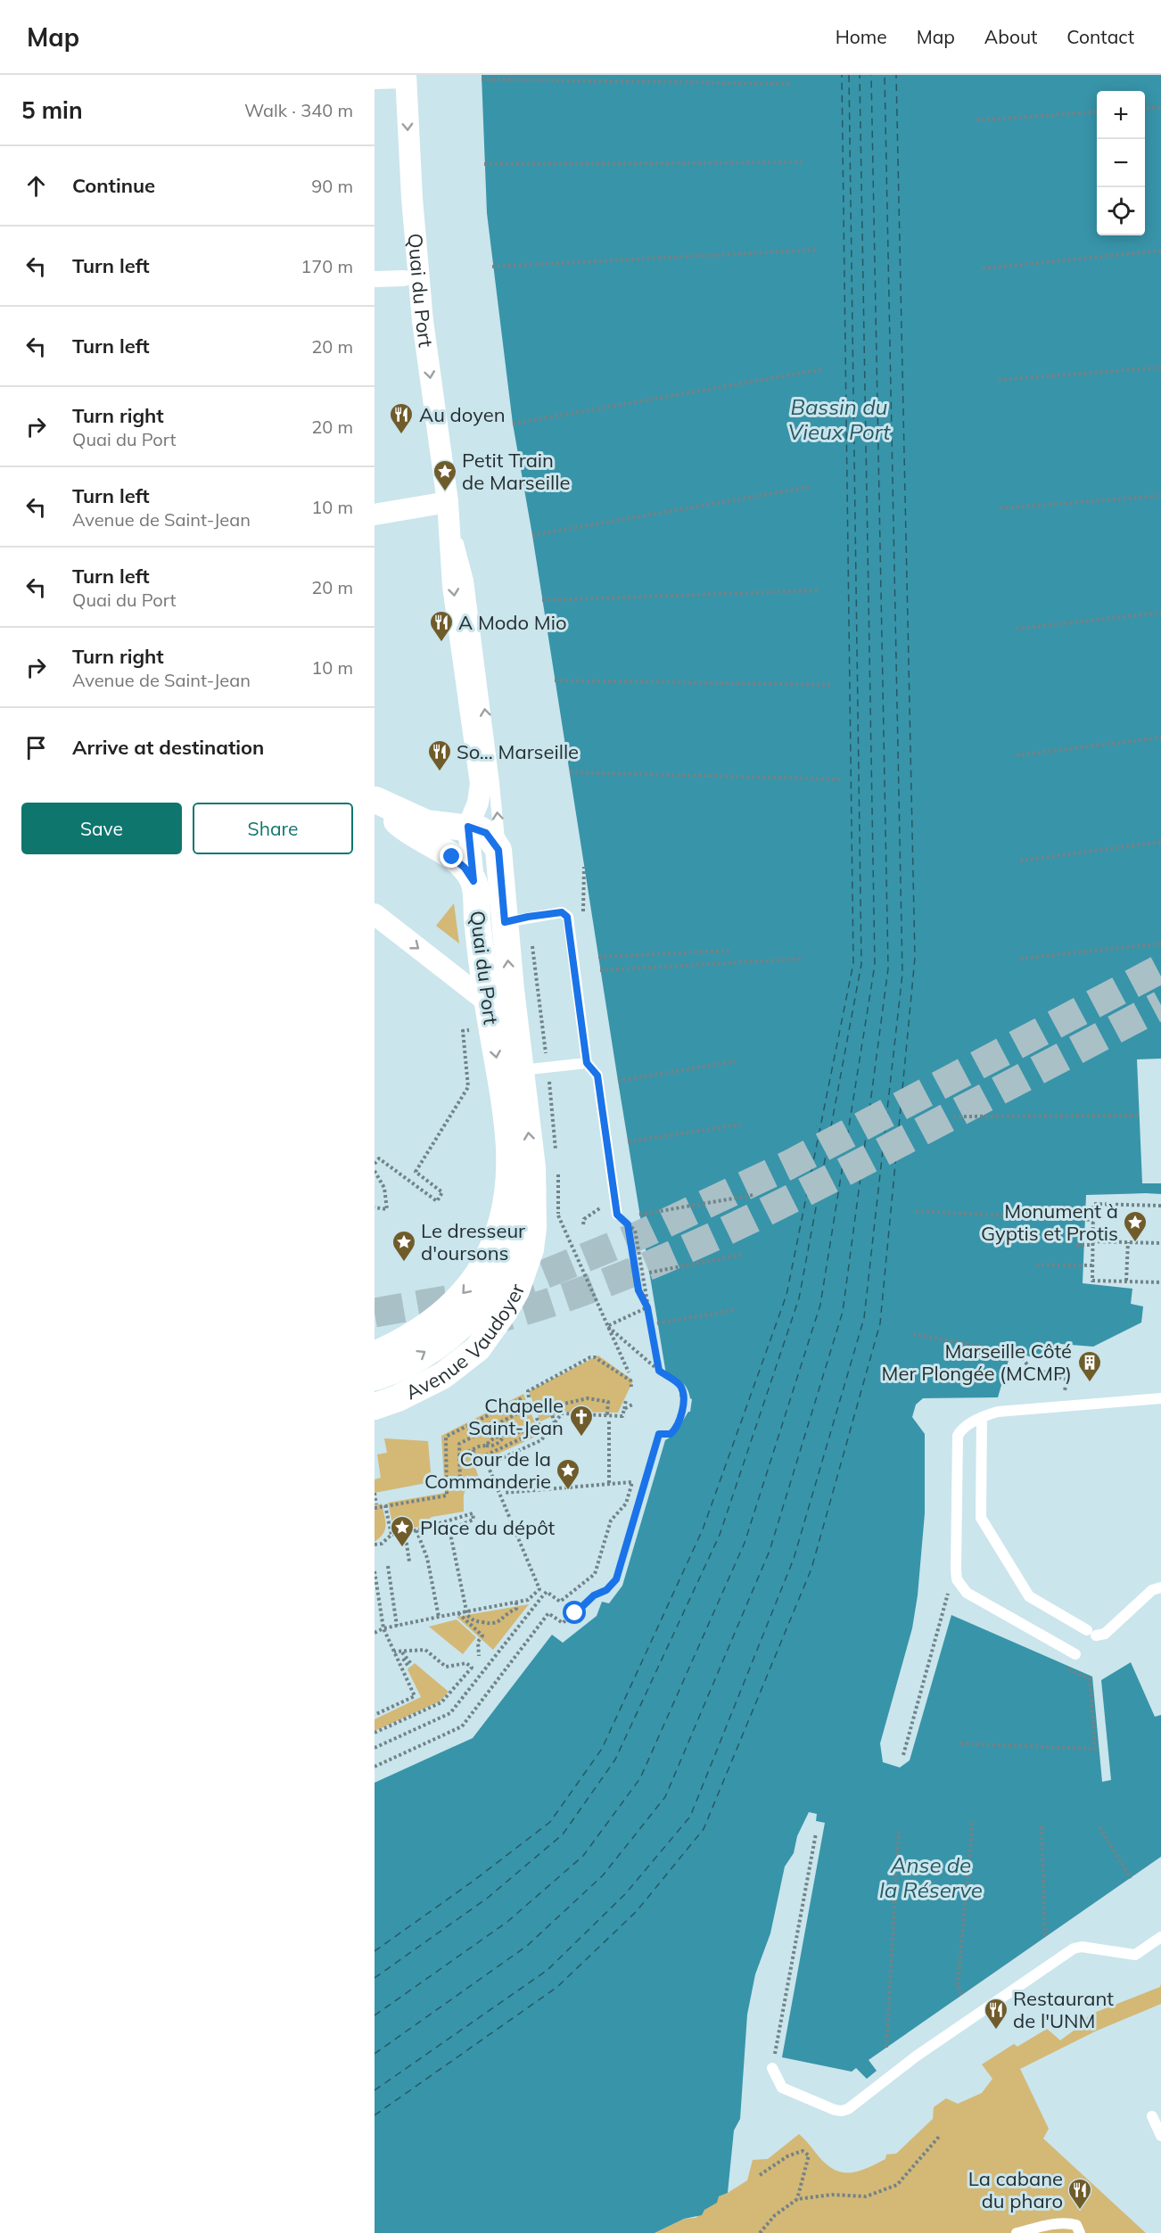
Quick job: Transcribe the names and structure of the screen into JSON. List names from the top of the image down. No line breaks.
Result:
{"streets":{"street":["Quai du Port","Avenue Vaudoyer"]},"crossings":[["Quai du Port","Avenue Vaudoyer"]],"water":["Bassin du Vieux Port","Anse de la Réserve"],"places":{"restaurant":["Au doyen","A Modo Mio","So... Marseille","Restaurant de l'UNM","La cabane du pharo"],"place":["Petit Train de Marseille","Monument à Gyptis et Protis","Le dresseur d'oursons","Cour de la Commanderie","Place du dépôt"],"building":["Marseille Côté Mer Plongée (MCMP)"],"church":["Chapelle Saint-Jean"]},"page":{"header":"Map","nav":["Home","Map","About","Contact"],"heading":["5 min","Walk · 340 m"],"map_buttons":["+","−"],"list":[["Continue","90 m"],["Turn left","170 m"],["Turn left","20 m"],["Turn right","Quai du Port","20 m"],["Turn left","Avenue de Saint-Jean","10 m"],["Turn left","Quai du Port","20 m"],["Turn right","Avenue de Saint-Jean","10 m"],"Arrive at destination"],"buttons":["Save","Share"]}}
